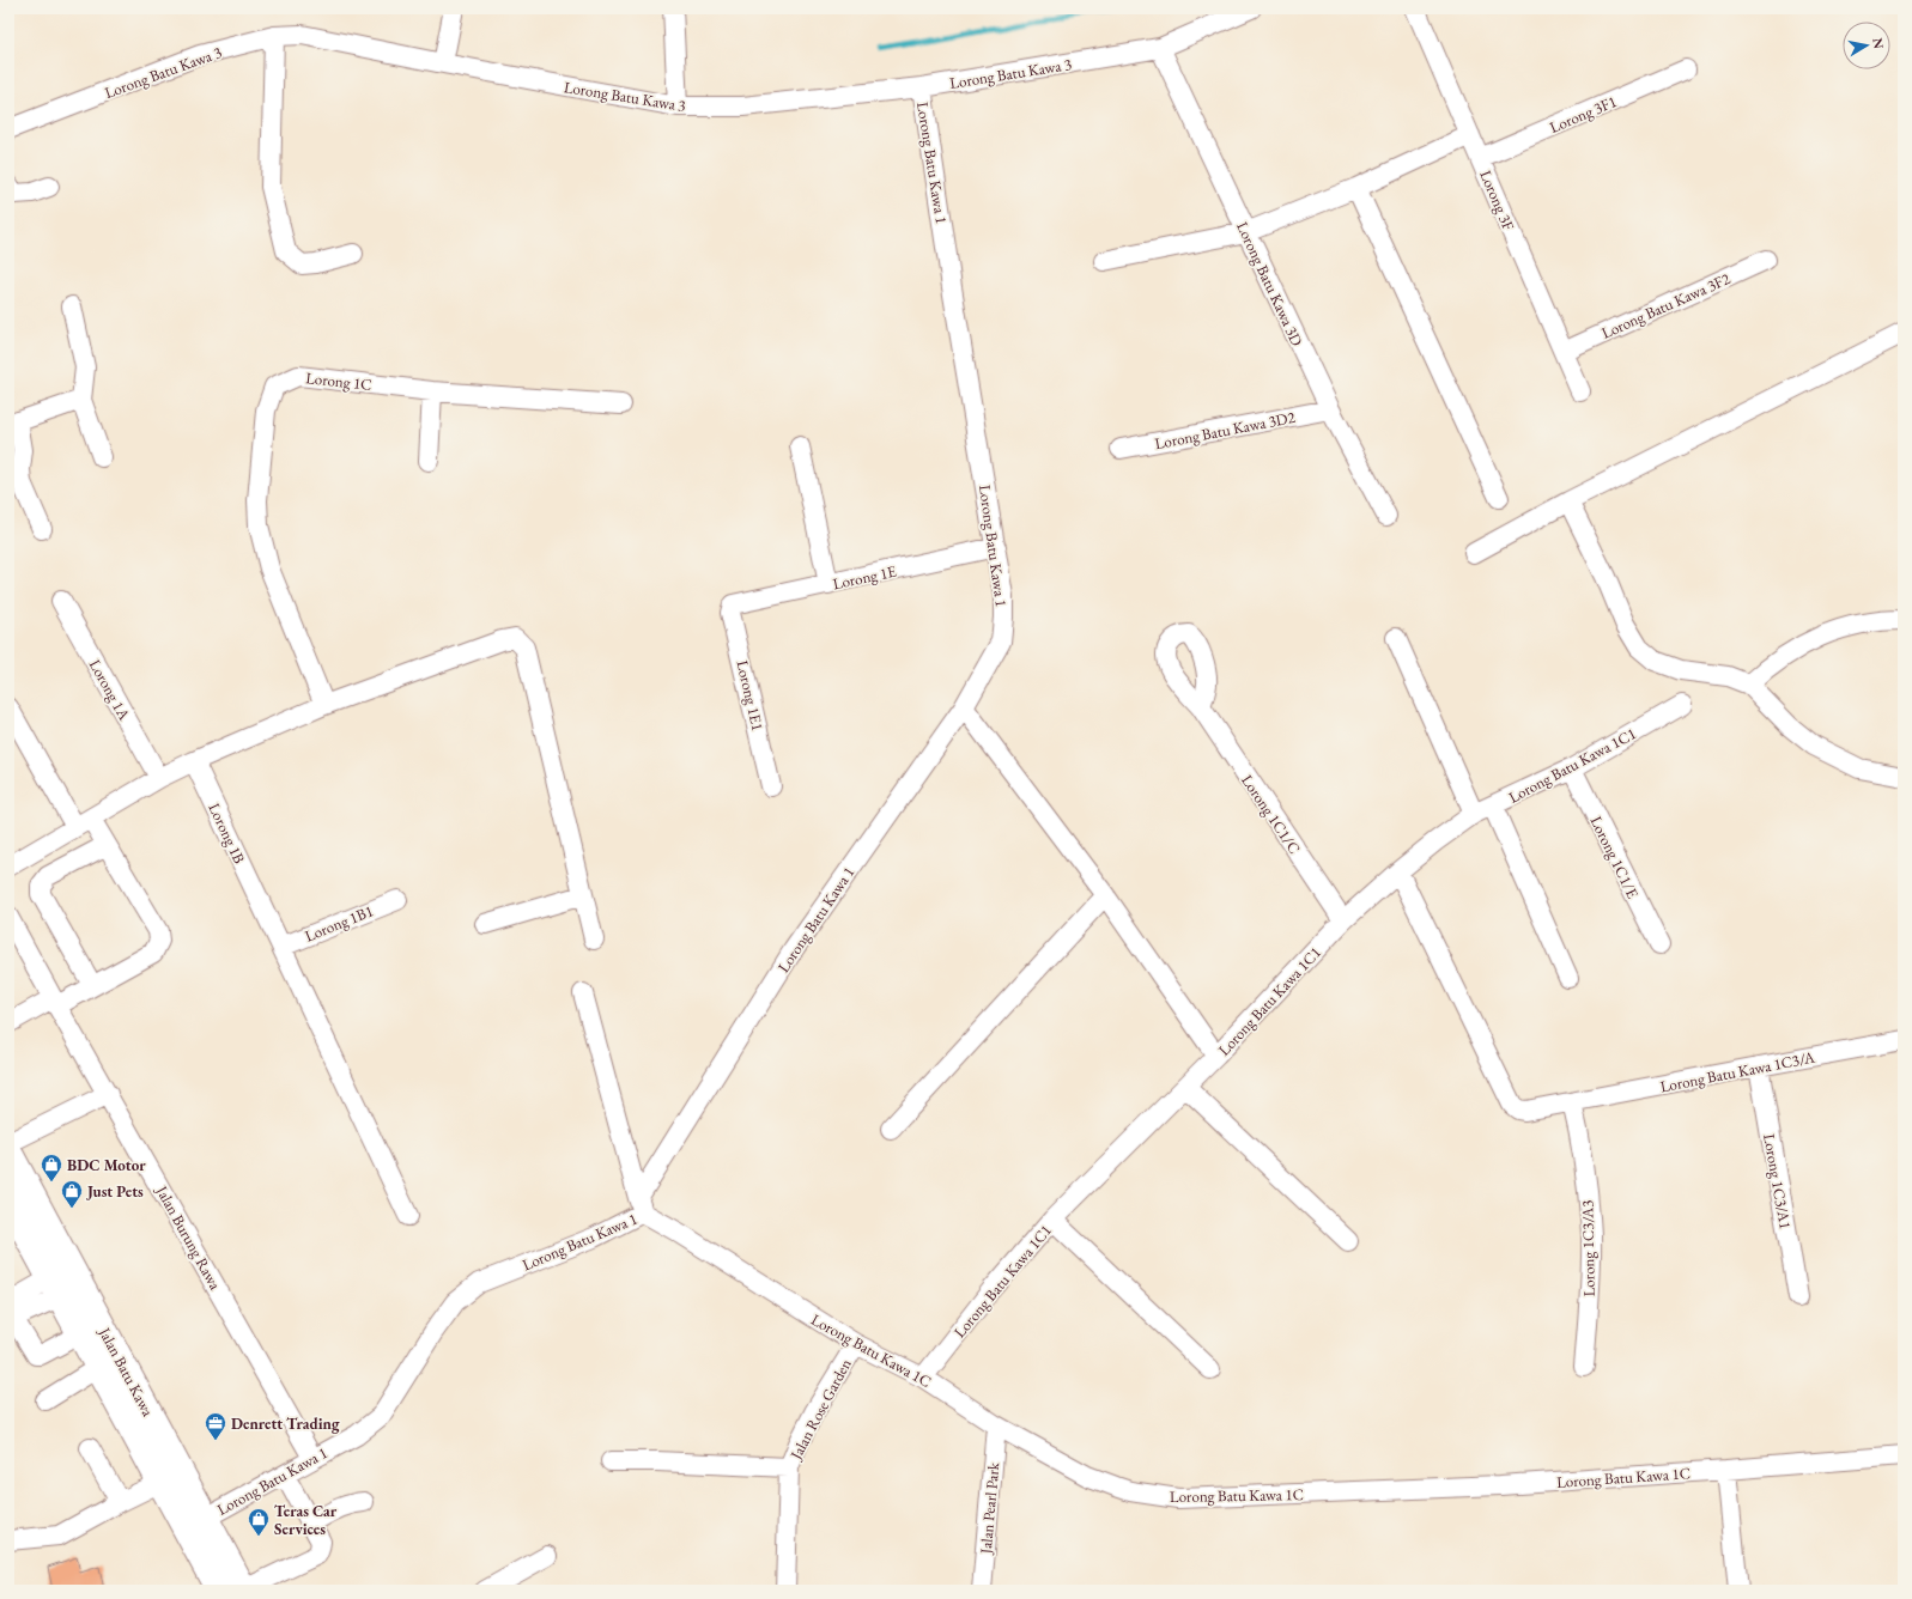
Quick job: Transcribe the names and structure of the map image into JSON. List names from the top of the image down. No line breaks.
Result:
{"streets":{"highway":["Jalan Batu Kawa"],"street":["Lorong Batu Kawa 3","Lorong 3F1","Lorong Batu Kawa 1","Lorong 3F","Lorong Batu Kawa 3D","Lorong Batu Kawa 3F2","Lorong 1C","Lorong Batu Kawa 3D2","Lorong 1E","Lorong 1A","Lorong 1E1","Lorong Batu Kawa 1C1","Lorong 1C1/C","Lorong 1B","Lorong 1C1/E","Lorong 1B1","Lorong Batu Kawa 1C3/A","Lorong 1C3/A1","Jalan Burung Rawa","Lorong 1C3/A3","Lorong Batu Kawa 1C","Jalan Rose Garden","Jalan Pearl Park"]},"crossings":[["Lorong Batu Kawa 3","Lorong Batu Kawa 1"],["Lorong Batu Kawa 3","Lorong Batu Kawa 3D"],["Lorong 3F1","Lorong 3F"],["Lorong Batu Kawa 1","Lorong 1E"],["Lorong Batu Kawa 1","Jalan Burung Rawa"],["Lorong Batu Kawa 1","Lorong Batu Kawa 1C"],["Lorong Batu Kawa 1","Jalan Batu Kawa"],["Lorong 3F","Lorong Batu Kawa 3F2"],["Lorong Batu Kawa 3D","Lorong Batu Kawa 3D2"],["Lorong 1E","Lorong 1E1"],["Lorong Batu Kawa 1C1","Lorong 1C1/C"],["Lorong Batu Kawa 1C1","Lorong 1C1/E"],["Lorong Batu Kawa 1C1","Lorong Batu Kawa 1C3/A"],["Lorong Batu Kawa 1C1","Lorong Batu Kawa 1C"],["Lorong 1B","Lorong 1B1"],["Lorong Batu Kawa 1C3/A","Lorong 1C3/A1"],["Lorong Batu Kawa 1C3/A","Lorong 1C3/A3"],["Lorong Batu Kawa 1C","Jalan Rose Garden"],["Lorong Batu Kawa 1C","Jalan Pearl Park"]],"places":{"shop":["BDC Motor","Just Pets","Teras Car Services"],"office":["Denrett Trading"]},"north":"right"}
